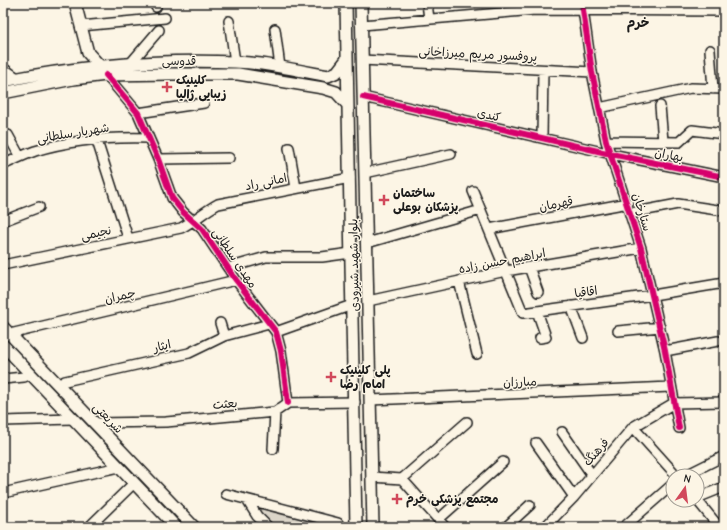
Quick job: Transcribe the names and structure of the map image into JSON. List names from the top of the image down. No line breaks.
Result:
{"streets":{"main road":["قدوسی","بلوار شهید شیرودی","شریعتی"],"street":["پروفسور مریم میرزاخانی","کندی","شهریار سلطانی","بهاران","امانی راد","قهرمان","ستارخان","نجیمی","مهدی سلطانی","ابراهیم حسن زاده","اقاقیا","چمران","ایثار","مبارزان","بعثت","فرهنگ"]},"crossings":[["پروفسور مریم میرزاخانی","ستارخان"],["پروفسور مریم میرزاخانی","بلوار شهید شیرودی"],["قدوسی","مهدی سلطانی"],["قدوسی","بلوار شهید شیرودی"],["کندی","بهاران"],["کندی","ستارخان"],["کندی","بلوار شهید شیرودی"],["شهریار سلطانی","مهدی سلطانی"],["بهاران","ستارخان"],["امانی راد","نجیمی"],["امانی راد","مهدی سلطانی"],["امانی راد","بلوار شهید شیرودی"],["قهرمان","ستارخان"],["ستارخان","ابراهیم حسن زاده"],["ستارخان","اقاقیا"],["ستارخان","مبارزان"],["ستارخان","فرهنگ"],["نجیمی","مهدی سلطانی"],["مهدی سلطانی","چمران"],["مهدی سلطانی","ایثار"],["مهدی سلطانی","بعثت"],["ابراهیم حسن زاده","بلوار شهید شیرودی"],["ابراهیم حسن زاده","اقاقیا"],["بلوار شهید شیرودی","مبارزان"],["چمران","شریعتی"],["ایثار","شریعتی"],["بعثت","شریعتی"]],"districts":["خرم"],"places":{"health":["کلینیک زیبایی ژالیا","ساختمان پزشکان بوعلی","پلی کلینیک امام رضا","مجتمع پزشکی خرم"]},"north":"top"}
